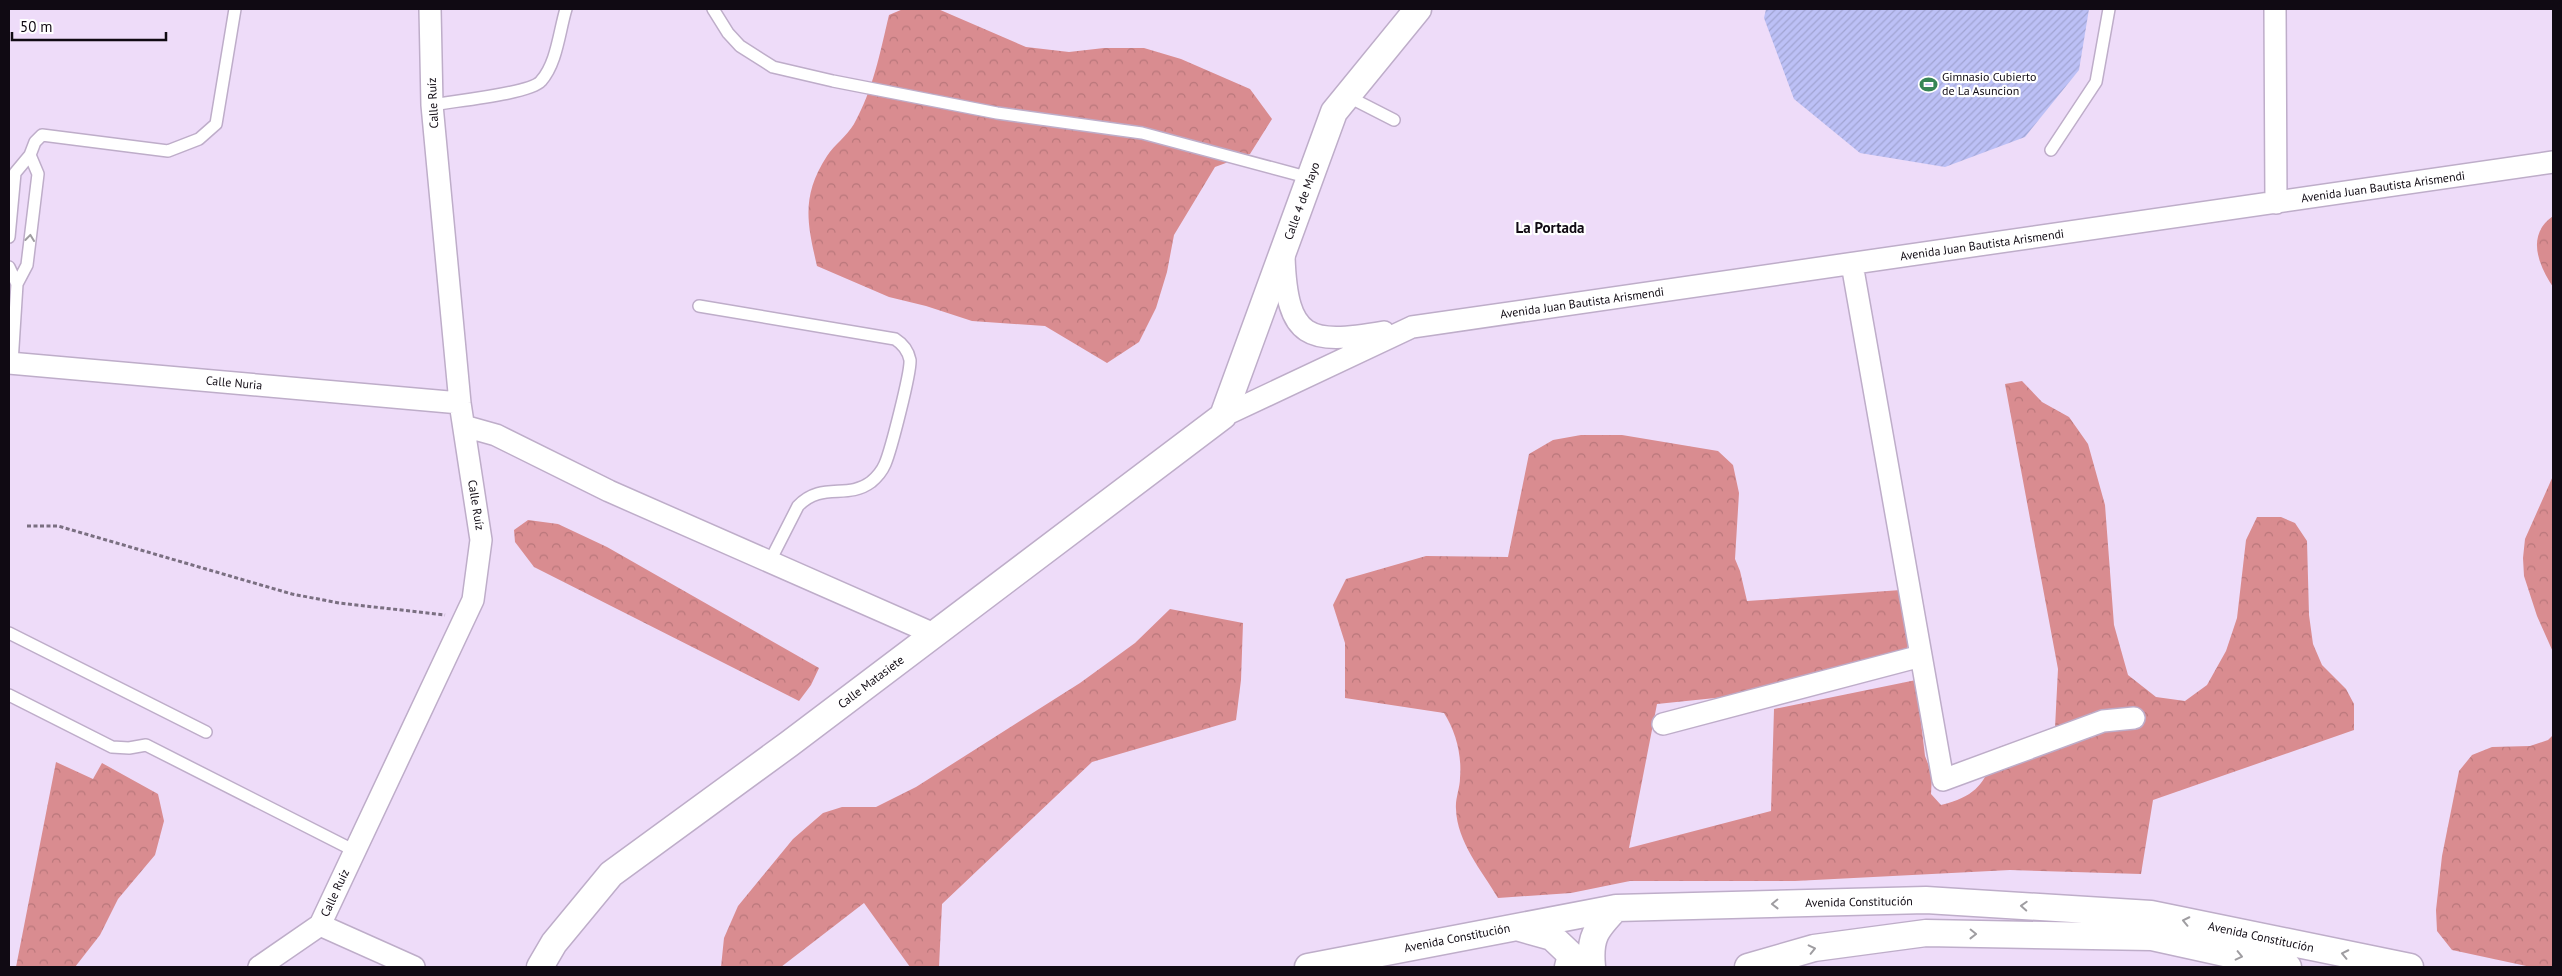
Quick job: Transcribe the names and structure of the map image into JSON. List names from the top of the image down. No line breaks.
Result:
{"streets":{"street":["Calle Ruíz","Avenida Juan Bautista Arismendi","Calle 4 de Mayo","Calle Nuria","Calle Matasiete","Avenida Constitución"]},"crossings":[["Calle Ruíz","Calle Nuria"],["Avenida Juan Bautista Arismendi","Calle 4 de Mayo"],["Avenida Juan Bautista Arismendi","Calle Matasiete"],["Calle 4 de Mayo","Calle Matasiete"]],"districts":["La Portada"],"places":{"sports":["Gimnasio Cubierto de La Asuncion"]},"scale_bar":"50 m"}
